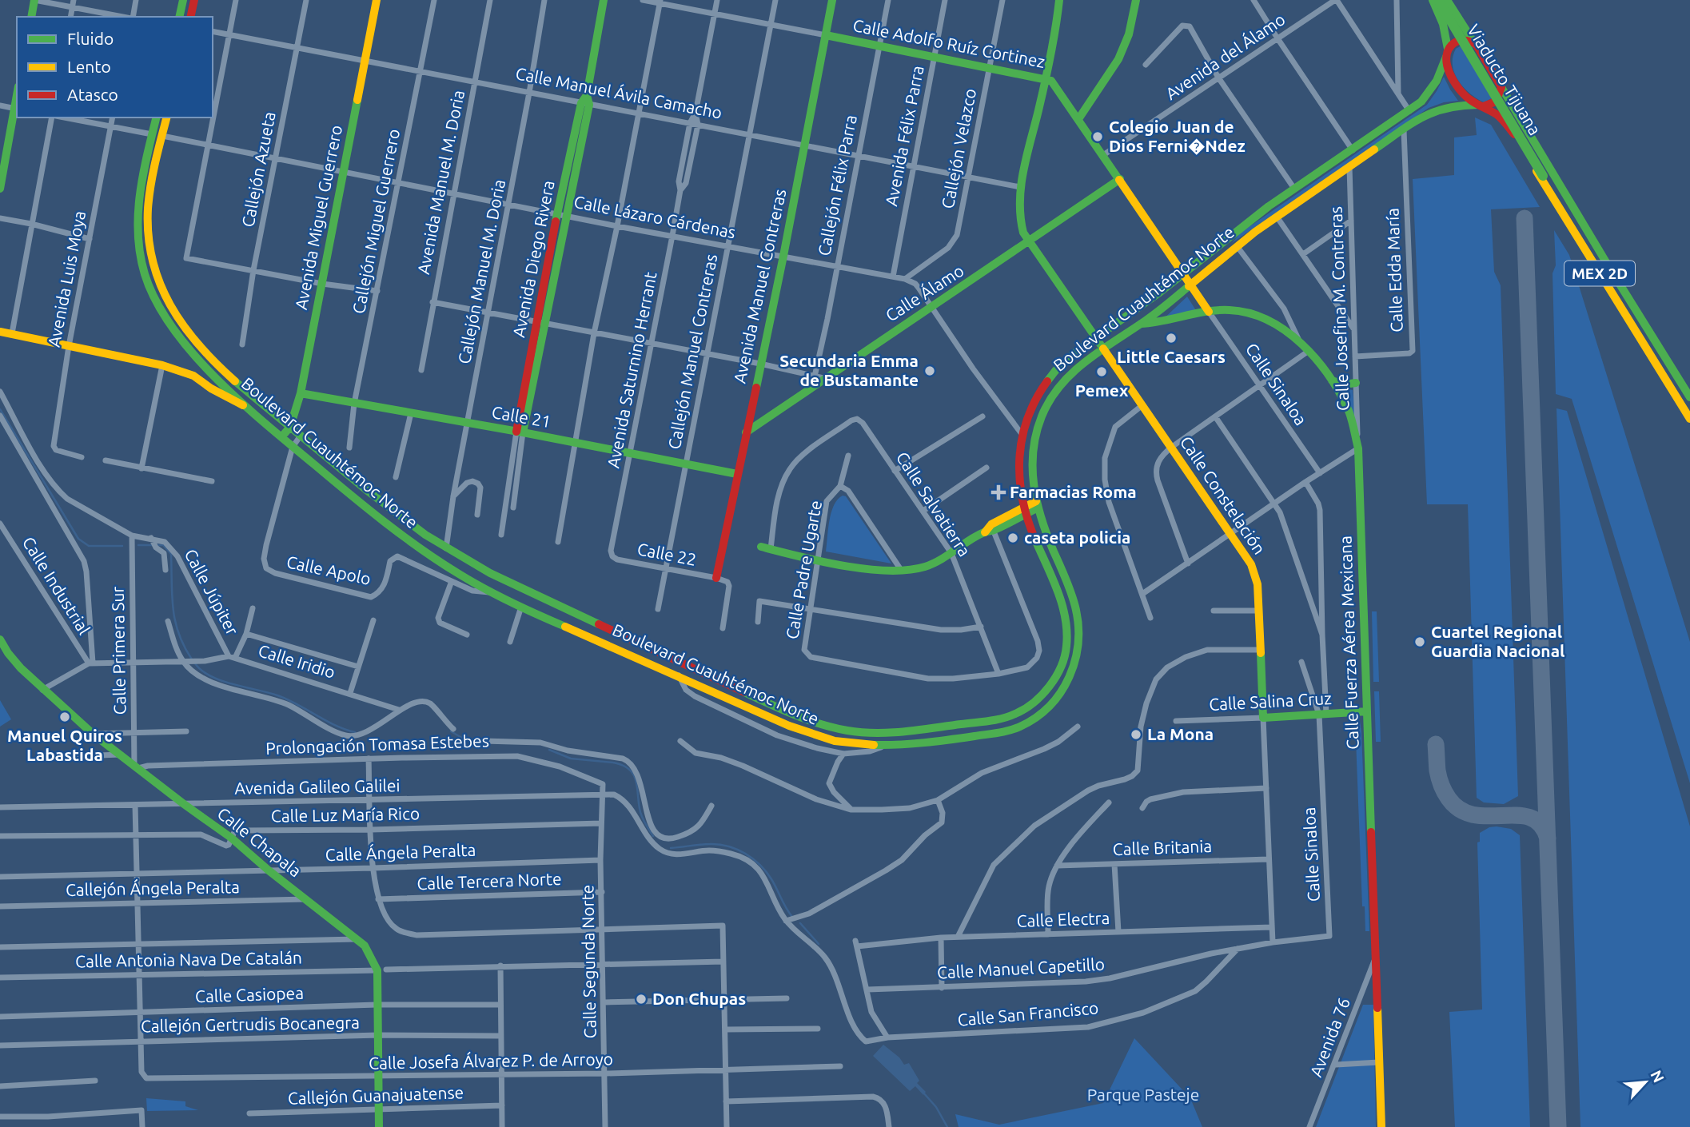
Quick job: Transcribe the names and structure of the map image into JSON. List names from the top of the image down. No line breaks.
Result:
{"streets":{"main road":["Calle Adolfo Ruíz Cortinez","Viaducto Tijuana","Avenida Miguel Guerrero","Avenida Diego Rivera","MEX 2D","Avenida Manuel Contreras","Calle Álamo","Boulevard Cuauhtémoc Norte","Calle 21","Calle Constelación","Calle Fuerza Aérea Mexicana","Calle Salina Cruz","Calle Chapala"],"street":["Avenida del Álamo","Calle Manuel Ávila Camacho","Avenida Félix Parra","Callejón Velazco","Callejón Azueta","Avenida Manuel M. Doria","Callejón Félix Parra","Calle Lázaro Cárdenas","Callejón Miguel Guerrero","Calle Edda María","Callejón Manuel M. Doria","Avenida Luis Moya","Calle Josefina M. Contreras","Callejón Manuel Contreras","Avenida Saturnino Herrant","Calle Sinaloa","Calle Salvatierra","Calle 22","Calle Padre Ugarte","Calle Apolo","Calle Industrial","Calle Júpiter","Calle Primera Sur","Calle Iridio","Prolongación Tomasa Estebes","Avenida Galileo Galilei","Calle Luz María Rico","Calle Britania","Calle Ángela Peralta","Calle Tercera Norte","Callejón Ángela Peralta","Calle Electra","Calle Antonia Nava De Catalán","Calle Segunda Norte","Calle Manuel Capetillo","Calle Casiopea","Calle San Francisco","Callejón Gertrudis Bocanegra","Avenida 76","Calle Josefa Álvarez P. de Arroyo","Callejón Guanajuatense"]},"crossings":[["Calle Adolfo Ruíz Cortinez","Avenida del Álamo"],["Calle Adolfo Ruíz Cortinez","Avenida Félix Parra"],["Calle Adolfo Ruíz Cortinez","Callejón Velazco"],["Calle Adolfo Ruíz Cortinez","Callejón Félix Parra"],["Calle Adolfo Ruíz Cortinez","Avenida Manuel Contreras"],["Calle Adolfo Ruíz Cortinez","Calle Álamo"],["Calle Adolfo Ruíz Cortinez","Boulevard Cuauhtémoc Norte"],["Calle Adolfo Ruíz Cortinez","Callejón Manuel Contreras"],["Calle Adolfo Ruíz Cortinez","Avenida Saturnino Herrant"],["Calle Adolfo Ruíz Cortinez","Calle Sinaloa"],["Calle Adolfo Ruíz Cortinez","Calle Constelación"],["Calle Adolfo Ruíz Cortinez","Calle Fuerza Aérea Mexicana"],["Viaducto Tijuana","MEX 2D"],["Calle Manuel Ávila Camacho","Avenida Félix Parra"],["Calle Manuel Ávila Camacho","Callejón Velazco"],["Calle Manuel Ávila Camacho","Callejón Azueta"],["Calle Manuel Ávila Camacho","Avenida Manuel M. Doria"],["Calle Manuel Ávila Camacho","Callejón Félix Parra"],["Calle Manuel Ávila Camacho","Avenida Miguel Guerrero"],["Calle Manuel Ávila Camacho","Callejón Miguel Guerrero"],["Calle Manuel Ávila Camacho","Avenida Diego Rivera"],["Calle Manuel Ávila Camacho","Callejón Manuel M. Doria"],["Calle Manuel Ávila Camacho","Avenida Manuel Contreras"],["Calle Manuel Ávila Camacho","Callejón Manuel Contreras"],["Calle Manuel Ávila Camacho","Avenida Saturnino Herrant"],["Calle Manuel Ávila Camacho","Calle Constelación"],["Avenida Félix Parra","Calle Lázaro Cárdenas"],["Callejón Velazco","Calle Lázaro Cárdenas"],["Callejón Azueta","Calle Lázaro Cárdenas"],["Avenida Manuel M. Doria","Calle Lázaro Cárdenas"],["Callejón Félix Parra","Calle Lázaro Cárdenas"],["Callejón Félix Parra","Calle Álamo"],["Avenida Miguel Guerrero","Calle Lázaro Cárdenas"],["Avenida Miguel Guerrero","Boulevard Cuauhtémoc Norte"],["Avenida Miguel Guerrero","Calle 21"],["Calle Lázaro Cárdenas","Callejón Miguel Guerrero"],["Calle Lázaro Cárdenas","Avenida Diego Rivera"],["Calle Lázaro Cárdenas","Callejón Manuel M. Doria"],["Calle Lázaro Cárdenas","Avenida Luis Moya"],["Calle Lázaro Cárdenas","Avenida Manuel Contreras"],["Calle Lázaro Cárdenas","Boulevard Cuauhtémoc Norte"],["Calle Lázaro Cárdenas","Callejón Manuel Contreras"],["Calle Lázaro Cárdenas","Avenida Saturnino Herrant"],["Callejón Miguel Guerrero","Calle 21"],["Avenida Diego Rivera","Calle 21"],["Calle Edda María","Boulevard Cuauhtémoc Norte"],["Calle Edda María","Calle Josefina M. Contreras"],["Callejón Manuel M. Doria","Boulevard Cuauhtémoc Norte"],["Callejón Manuel M. Doria","Calle 21"],["MEX 2D","Boulevard Cuauhtémoc Norte"],["Avenida Manuel Contreras","Calle Álamo"],["Avenida Manuel Contreras","Calle 21"],["Avenida Manuel Contreras","Calle 22"],["Calle Álamo","Calle Constelación"],["Boulevard Cuauhtémoc Norte","Calle Josefina M. Contreras"],["Boulevard Cuauhtémoc Norte","Calle Constelación"],["Boulevard Cuauhtémoc Norte","Calle Apolo"],["Boulevard Cuauhtémoc Norte","Calle Fuerza Aérea Mexicana"],["Calle Josefina M. Contreras","Calle Fuerza Aérea Mexicana"],["Callejón Manuel Contreras","Calle 21"],["Callejón Manuel Contreras","Calle 22"],["Avenida Saturnino Herrant","Calle 21"],["Avenida Saturnino Herrant","Calle 22"],["Calle Sinaloa","Calle Constelación"],["Calle Sinaloa","Calle Fuerza Aérea Mexicana"],["Calle Sinaloa","Calle Salina Cruz"],["Calle Sinaloa","Calle Manuel Capetillo"],["Calle Constelación","Calle Salina Cruz"],["Calle Constelación","Calle Britania"],["Calle Constelación","Calle Electra"],["Calle Constelación","Calle Manuel Capetillo"],["Calle Salvatierra","Calle Padre Ugarte"],["Calle Industrial","Calle Iridio"],["Calle Júpiter","Calle Primera Sur"],["Calle Júpiter","Calle Iridio"],["Calle Fuerza Aérea Mexicana","Calle Salina Cruz"],["Calle Fuerza Aérea Mexicana","Avenida 76"],["Calle Primera Sur","Calle Iridio"],["Calle Primera Sur","Prolongación Tomasa Estebes"],["Calle Primera Sur","Calle Chapala"],["Prolongación Tomasa Estebes","Avenida Galileo Galilei"],["Prolongación Tomasa Estebes","Calle Chapala"],["Prolongación Tomasa Estebes","Calle Segunda Norte"],["Avenida Galileo Galilei","Calle Chapala"],["Avenida Galileo Galilei","Calle Segunda Norte"],["Calle Luz María Rico","Calle Chapala"],["Calle Luz María Rico","Calle Segunda Norte"],["Calle Chapala","Calle Ángela Peralta"],["Calle Chapala","Callejón Ángela Peralta"],["Calle Chapala","Calle Antonia Nava De Catalán"],["Calle Ángela Peralta","Calle Segunda Norte"],["Calle Tercera Norte","Calle Segunda Norte"],["Calle Electra","Calle Manuel Capetillo"],["Calle Antonia Nava De Catalán","Calle Segunda Norte"],["Calle Segunda Norte","Calle Josefa Álvarez P. de Arroyo"],["Calle Manuel Capetillo","Calle San Francisco"],["Callejón Gertrudis Bocanegra","Calle Josefa Álvarez P. de Arroyo"]],"parks":["Parque Pasteje"],"places":{"other":["Colegio Juan de Dios Ferni�Ndez","Little Caesars","Secundaria Emma de Bustamante","Pemex","caseta policia","Cuartel Regional Guardia Nacional","Manuel Quiros Labastida","La Mona","Don Chupas"],"health":["Farmacias Roma"]},"legend":["Fluido","Lento","Atasco"],"north":"top right"}
